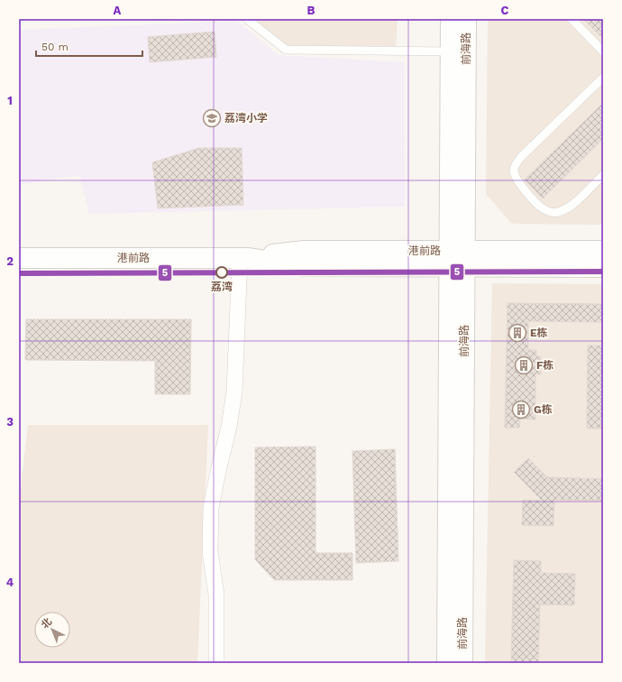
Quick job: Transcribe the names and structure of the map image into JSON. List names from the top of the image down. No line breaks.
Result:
{"streets":{"street":["前海路","港前路"]},"crossings":[["前海路","港前路"]],"places":{"school or university":["荔湾小学"],"other":["荔湾"],"building":["E栋","F栋","G栋"]},"lines":["transit line 5"],"scale_bar":"50 m","north":"top left","grid":{"columns":["A","B","C"],"rows":["1","2","3","4"]}}
